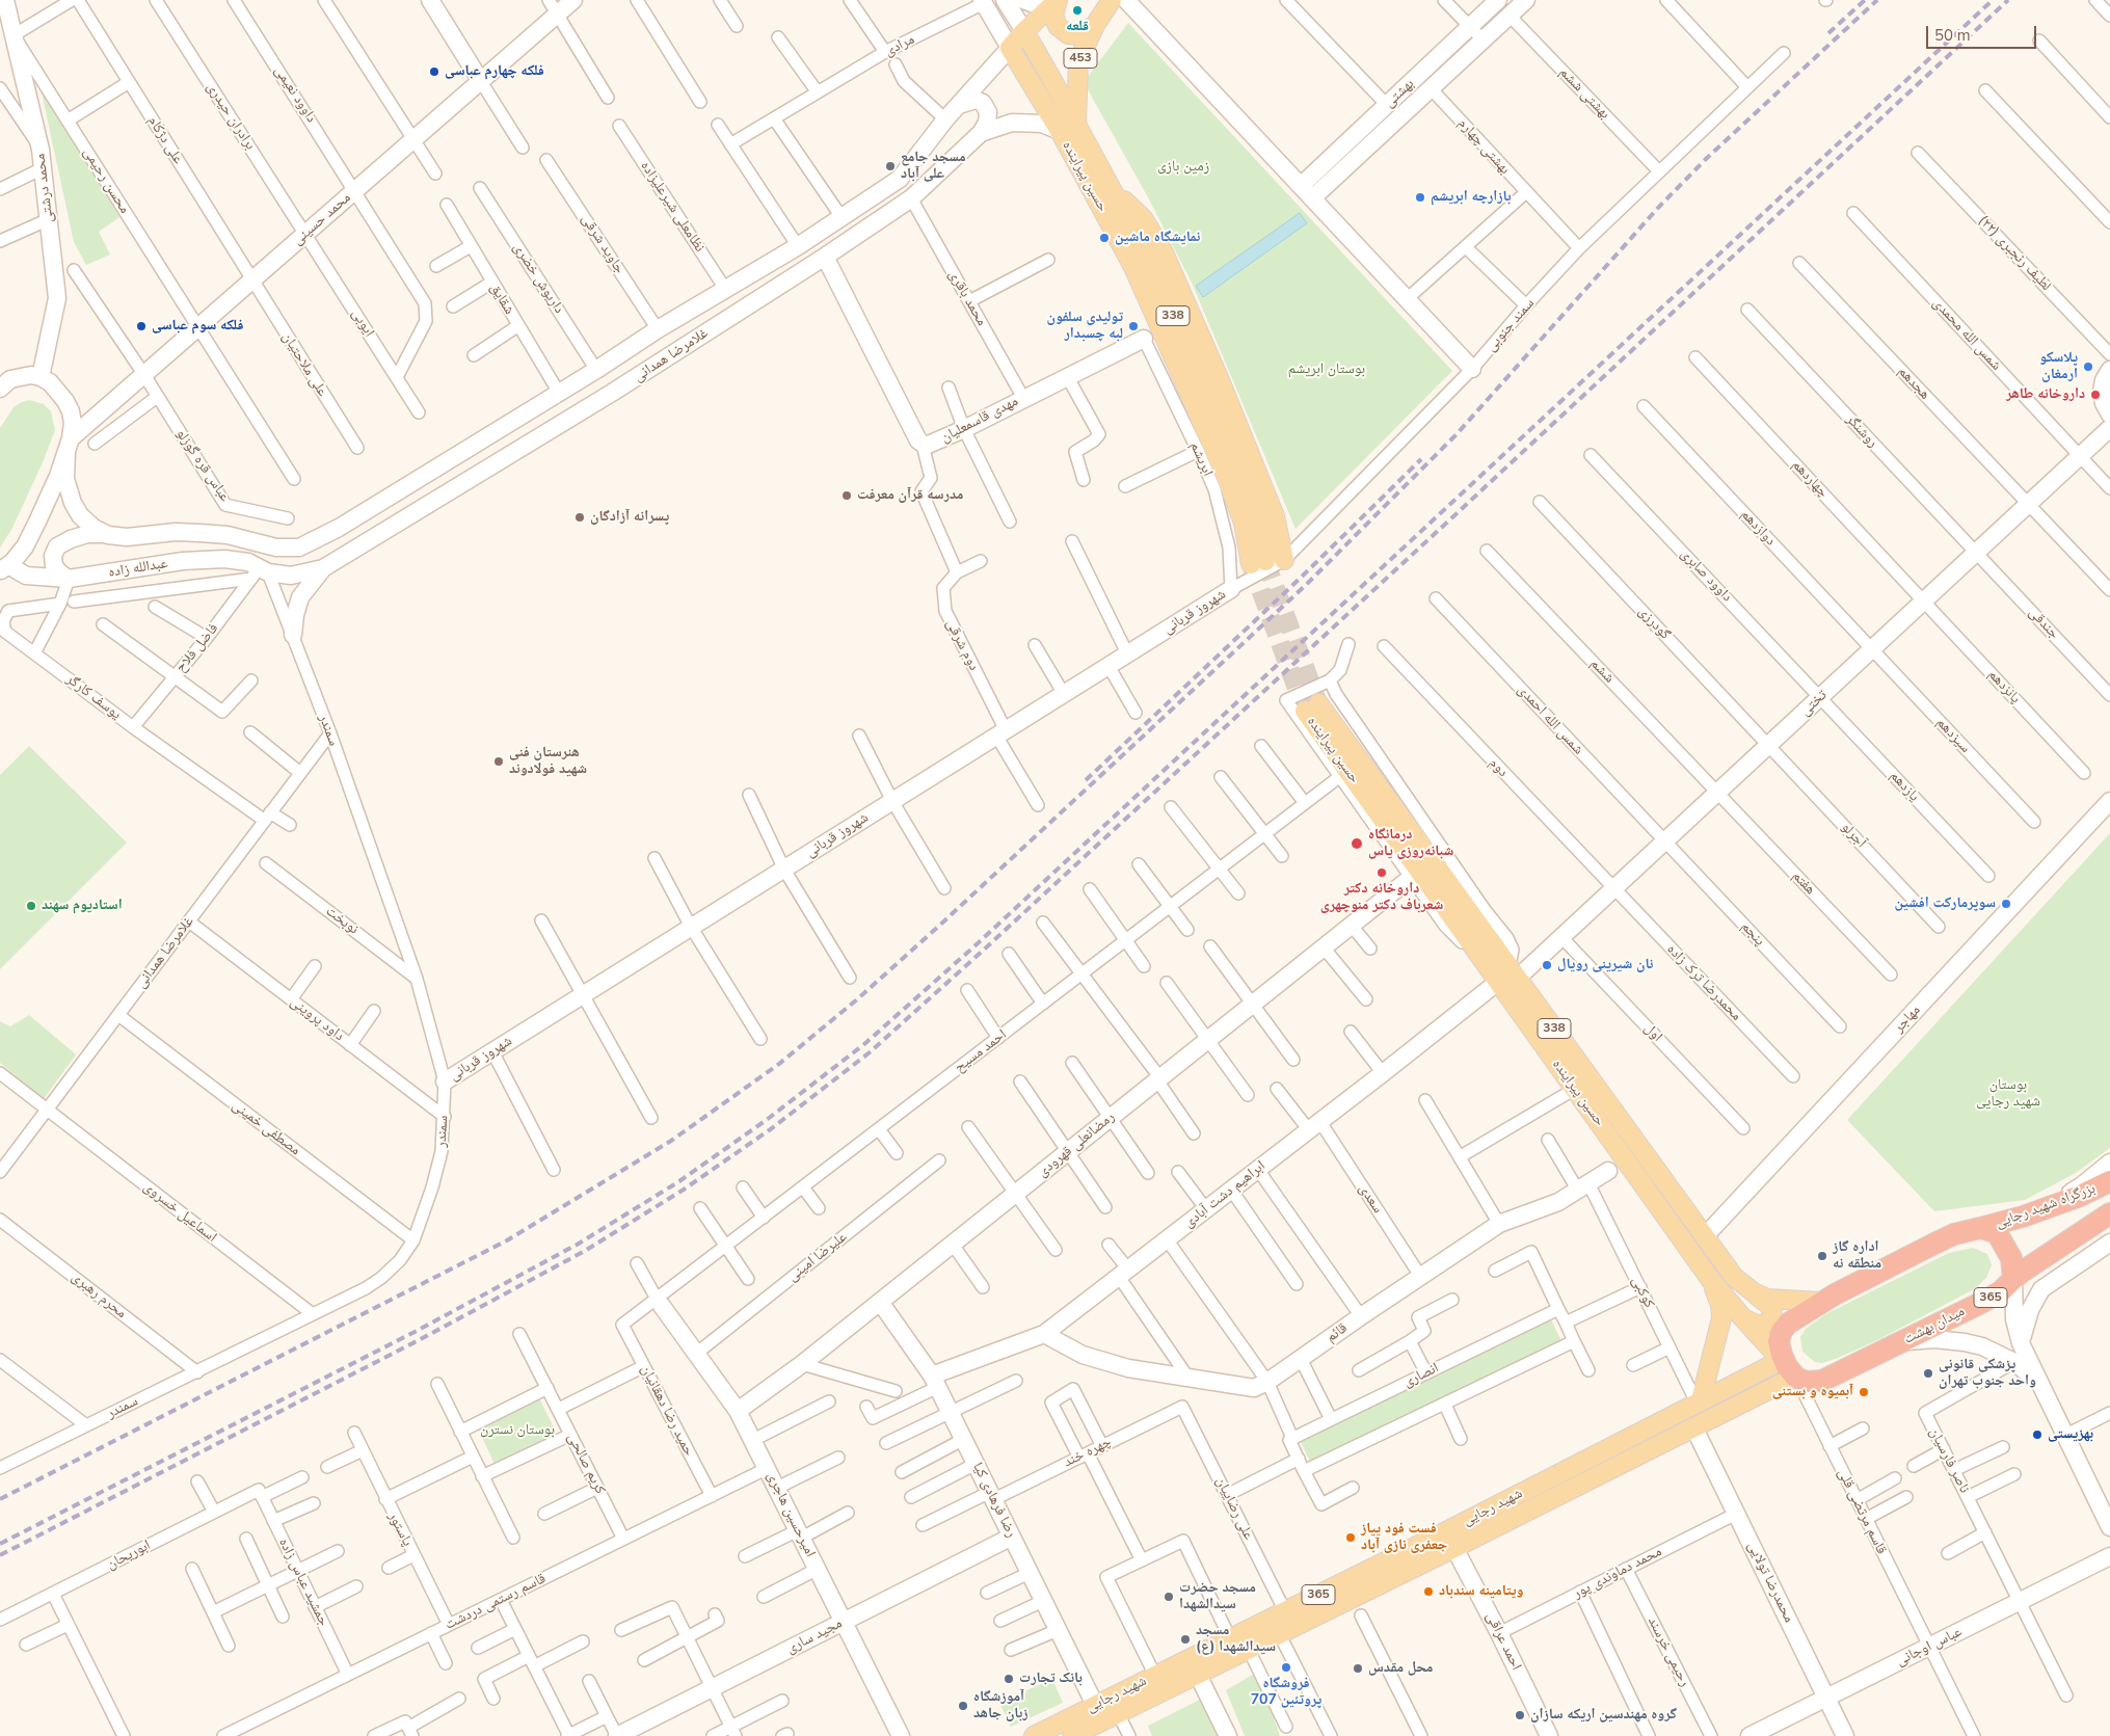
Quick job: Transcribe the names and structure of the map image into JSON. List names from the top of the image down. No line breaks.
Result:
{"streets":{"highway":["بزرگراه شهید رجایی","365","میدان بهشت"],"main road":["453","حسین پیراینده","338","شهید رجایی"],"street":["مرادی","بهشتی","بهشتی ششم","داوود نعیمی","برادران حیدری","علی دژکام","بهشتی چهارم","محسن رحیمی","محمد درشتی","نظامعلی شیرعلیزاده","محمد حسینی","جاوید شرقی","لطیف رنجبری (۲۲)","داریوش خضری","محمد باقری","شقایق","ایوبی","سمند جنوبی","شمس الله محمدی","غلامرضا همدانی","علی ملاحتیان","هجدهم","مهدی قاسمعلیان","روشنگر","ابریشم","عباس قره گوزلو","چهاردهم","دوازدهم","عبدالله زاده","داوود صابری","شهروز قربانی","گودرزی","جندقی","دوم شرقی","فاضل فلاح","ششم","پانزدهم","یوسف کارگر","تختی","شمس الله احمدی","سمندر","سیزدهم","دوم","یازدهم","آجرلو","هفتم","نوبخت","پنجم","محمدرضا ترک زاده","داود پروینی","مهاجر","اول","احمد مسیح","مصطفی خمینی","رمضانعلی قهرودی","ابراهیم دشت آبادی","سعدی","اسماعیل خسروی","علیرضا امینی","کوکبی","محرم رهبری","قائم","انصاری","حمید رضا دهقانیان","چهره خند","ناصر فارسیان","کریم صالحی","رضا فرهادی کیا","علی رضاییان","قاسم مرتضی قلی","امیرحسین هاجری","پاستور","ابوریحان","محمد دماوندی پور","جمشید عباس زاده","محمدرضا تولایی","قاسم رستمی دردشت","مجید ساری","احمد عراقی","عباس اوجانی","رحیمی خرسند"]},"crossings":[["مرادی","حسین پیراینده"],["453","حسین پیراینده"],["453","غلامرضا همدانی"],["بهشتی ششم","سمند جنوبی"],["داوود نعیمی","محمد حسینی"],["داوود نعیمی","ایوبی"],["برادران حیدری","محمد حسینی"],["برادران حیدری","ایوبی"],["علی دژکام","محمد حسینی"],["علی دژکام","علی ملاحتیان"],["بهشتی چهارم","سمند جنوبی"],["حسین پیراینده","غلامرضا همدانی"],["حسین پیراینده","تختی"],["حسین پیراینده","مهاجر"],["حسین پیراینده","ابراهیم دشت آبادی"],["حسین پیراینده","میدان بهشت"],["حسین پیراینده","شهید رجایی"],["حسین پیراینده","قاسم مرتضی قلی"],["محسن رحیمی","محمد درشتی"],["محسن رحیمی","محمد حسینی"],["نظامعلی شیرعلیزاده","غلامرضا همدانی"],["محمد حسینی","ایوبی"],["محمد حسینی","علی ملاحتیان"],["محمد حسینی","عباس قره گوزلو"],["جاوید شرقی","غلامرضا همدانی"],["داریوش خضری","غلامرضا همدانی"],["محمد باقری","غلامرضا همدانی"],["محمد باقری","مهدی قاسمعلیان"],["شقایق","غلامرضا همدانی"],["سمند جنوبی","ابریشم"],["سمند جنوبی","شهروز قربانی"],["شمس الله محمدی","تختی"],["غلامرضا همدانی","مهدی قاسمعلیان"],["غلامرضا همدانی","عبدالله زاده"],["غلامرضا همدانی","فاضل فلاح"],["غلامرضا همدانی","یوسف کارگر"],["غلامرضا همدانی","سمندر"],["غلامرضا همدانی","داود پروینی"],["غلامرضا همدانی","مصطفی خمینی"],["غلامرضا همدانی","اسماعیل خسروی"],["هجدهم","تختی"],["مهدی قاسمعلیان","ابریشم"],["روشنگر","جندقی"],["روشنگر","تختی"],["ابریشم","شهروز قربانی"],["چهاردهم","پانزدهم"],["چهاردهم","تختی"],["دوازدهم","تختی"],["دوازدهم","سیزدهم"],["عبدالله زاده","فاضل فلاح"],["عبدالله زاده","سمندر"],["داوود صابری","تختی"],["داوود صابری","یازدهم"],["شهروز قربانی","دوم شرقی"],["شهروز قربانی","سمندر"],["گودرزی","تختی"],["گودرزی","آجرلو"],["جندقی","تختی"],["فاضل فلاح","یوسف کارگر"],["فاضل فلاح","سمندر"],["ششم","تختی"],["ششم","هفتم"],["پانزدهم","تختی"],["تختی","شمس الله احمدی"],["تختی","سیزدهم"],["تختی","دوم"],["تختی","یازدهم"],["تختی","آجرلو"],["تختی","هفتم"],["تختی","پنجم"],["تختی","محمدرضا ترک زاده"],["تختی","اول"],["شمس الله احمدی","پنجم"],["سمندر","نوبخت"],["سمندر","داود پروینی"],["سمندر","مصطفی خمینی"],["سمندر","اسماعیل خسروی"],["سمندر","محرم رهبری"],["دوم","محمدرضا ترک زاده"],["احمد مسیح","حمید رضا دهقانیان"],["احمد مسیح","امیرحسین هاجری"],["رمضانعلی قهرودی","رضا فرهادی کیا"],["رمضانعلی قهرودی","امیرحسین هاجری"],["ابراهیم دشت آبادی","سعدی"],["ابراهیم دشت آبادی","قائم"],["ابراهیم دشت آبادی","رضا فرهادی کیا"],["سعدی","قائم"],["بزرگراه شهید رجایی","365"],["بزرگراه شهید رجایی","میدان بهشت"],["علیرضا امینی","امیرحسین هاجری"],["کوکبی","قائم"],["کوکبی","شهید رجایی"],["365","میدان بهشت"],["میدان بهشت","شهید رجایی"],["میدان بهشت","قاسم مرتضی قلی"],["حمید رضا دهقانیان","قاسم رستمی دردشت"],["چهره خند","رضا فرهادی کیا"],["چهره خند","علی رضاییان"],["ناصر فارسیان","عباس اوجانی"],["کریم صالحی","قاسم رستمی دردشت"],["رضا فرهادی کیا","شهید رجایی"],["رضا فرهادی کیا","مجید ساری"],["شهید رجایی","علی رضاییان"],["شهید رجایی","قاسم مرتضی قلی"],["شهید رجایی","محمدرضا تولایی"],["شهید رجایی","احمد عراقی"],["قاسم مرتضی قلی","عباس اوجانی"],["امیرحسین هاجری","قاسم رستمی دردشت"],["امیرحسین هاجری","مجید ساری"],["پاستور","قاسم رستمی دردشت"],["ابوریحان","جمشید عباس زاده"],["محمد دماوندی پور","محمدرضا تولایی"],["محمد دماوندی پور","احمد عراقی"],["محمد دماوندی پور","رحیمی خرسند"],["جمشید عباس زاده","قاسم رستمی دردشت"],["محمدرضا تولایی","عباس اوجانی"]],"parks":["زمین بازی","بوستان ابریشم","بوستان شهید رجایی","بوستان نسترن"],"places":["قلعه","فلکه چهارم عباسی","مسجد جامع علی آباد","بازارچه ابریشم","نمایشگاه ماشین","فلکه سوم عباسی","تولیدی سلفون لبه‌ چسبدار","پلاسکو ارمغان","داروخانه طاهر","مدرسه قرآن معرفت","پسرانه آزادگان","هنرستان فنی شهید فولادوند","درمانگاه شبانه‌روزی یاس","داروخانه دکتر شعرباف دکتر منوچهری","سوپرمارکت افشین","استادیوم سهند","نان شیرینی رویال","اداره گاز منطقه نه","پزشکی قانونی واحد جنوب تهران","آبمیوه و بستنی","بهزیستی","فست فود پیاز جعفری نازی آباد","ویتامینه سندباد","مسجد حضرت سیدالشهدا","مسجد سیدالشهدا (ع)","فروشگاه پروتئین 707","محل مقدس","بانک تجارت","آموزشگاه زبان جاهد","گروه مهندسین اریکه سازان"],"scale_bar":"50 m"}
